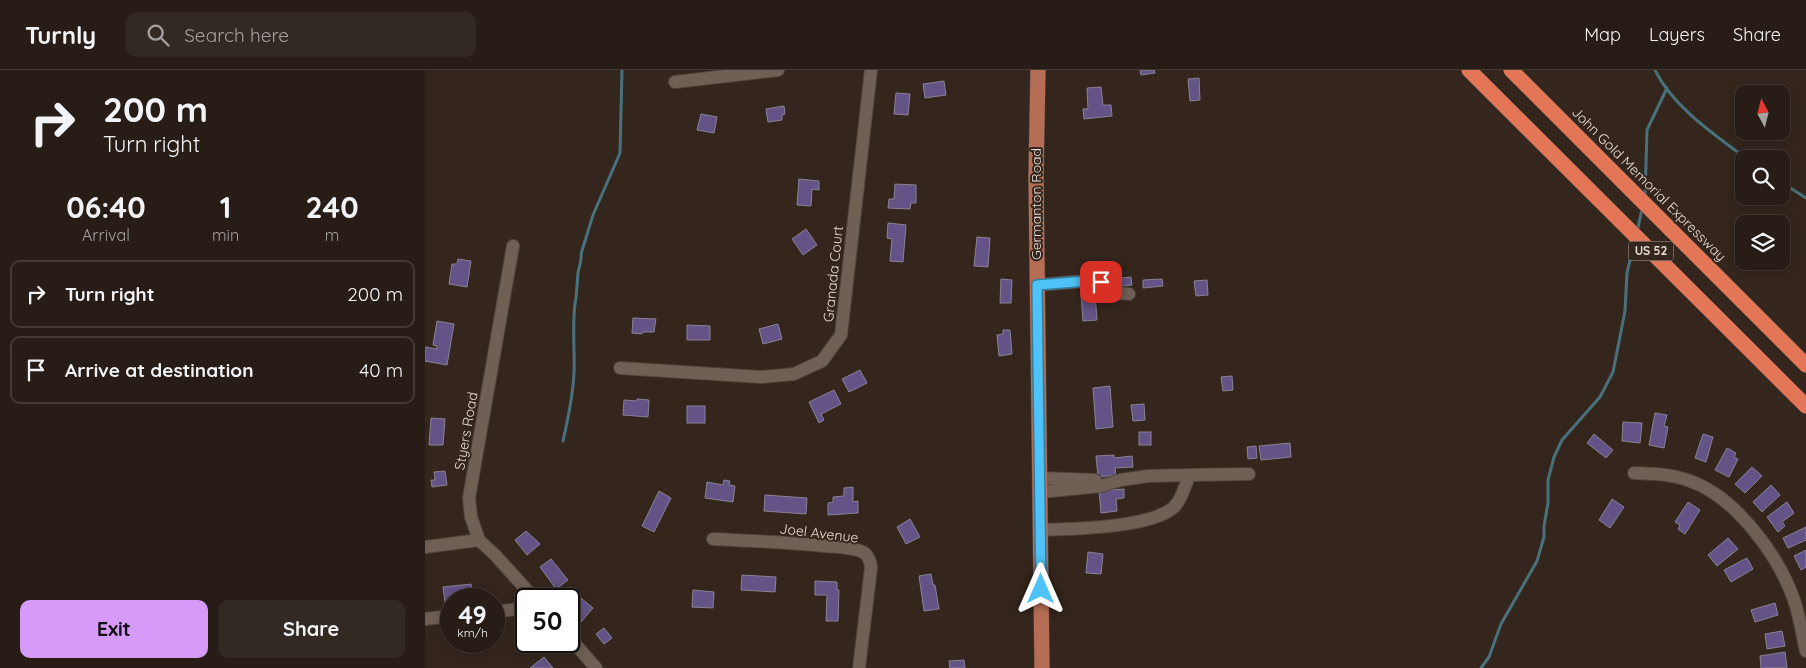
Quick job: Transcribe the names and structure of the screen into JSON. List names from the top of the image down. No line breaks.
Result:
{"streets":{"highway":["John Gold Memorial Expressway","US 52"],"main road":["Germanton Road"],"street":["Granada Court","Styers Road","Joel Avenue"]},"north":"top","page":{"header":"Turnly","search":"Search here","nav":["Map","Layers","Share"],"turn":["200 m","Turn right"],"eta":["06:40","Arrival","1","min","240","m"],"list":[{"name":"Turn right","value":"200 m"},{"name":"Arrive at destination","value":"40 m"}],"speed":"49 km/h","limit":"50","buttons":["Exit","Share"]}}
